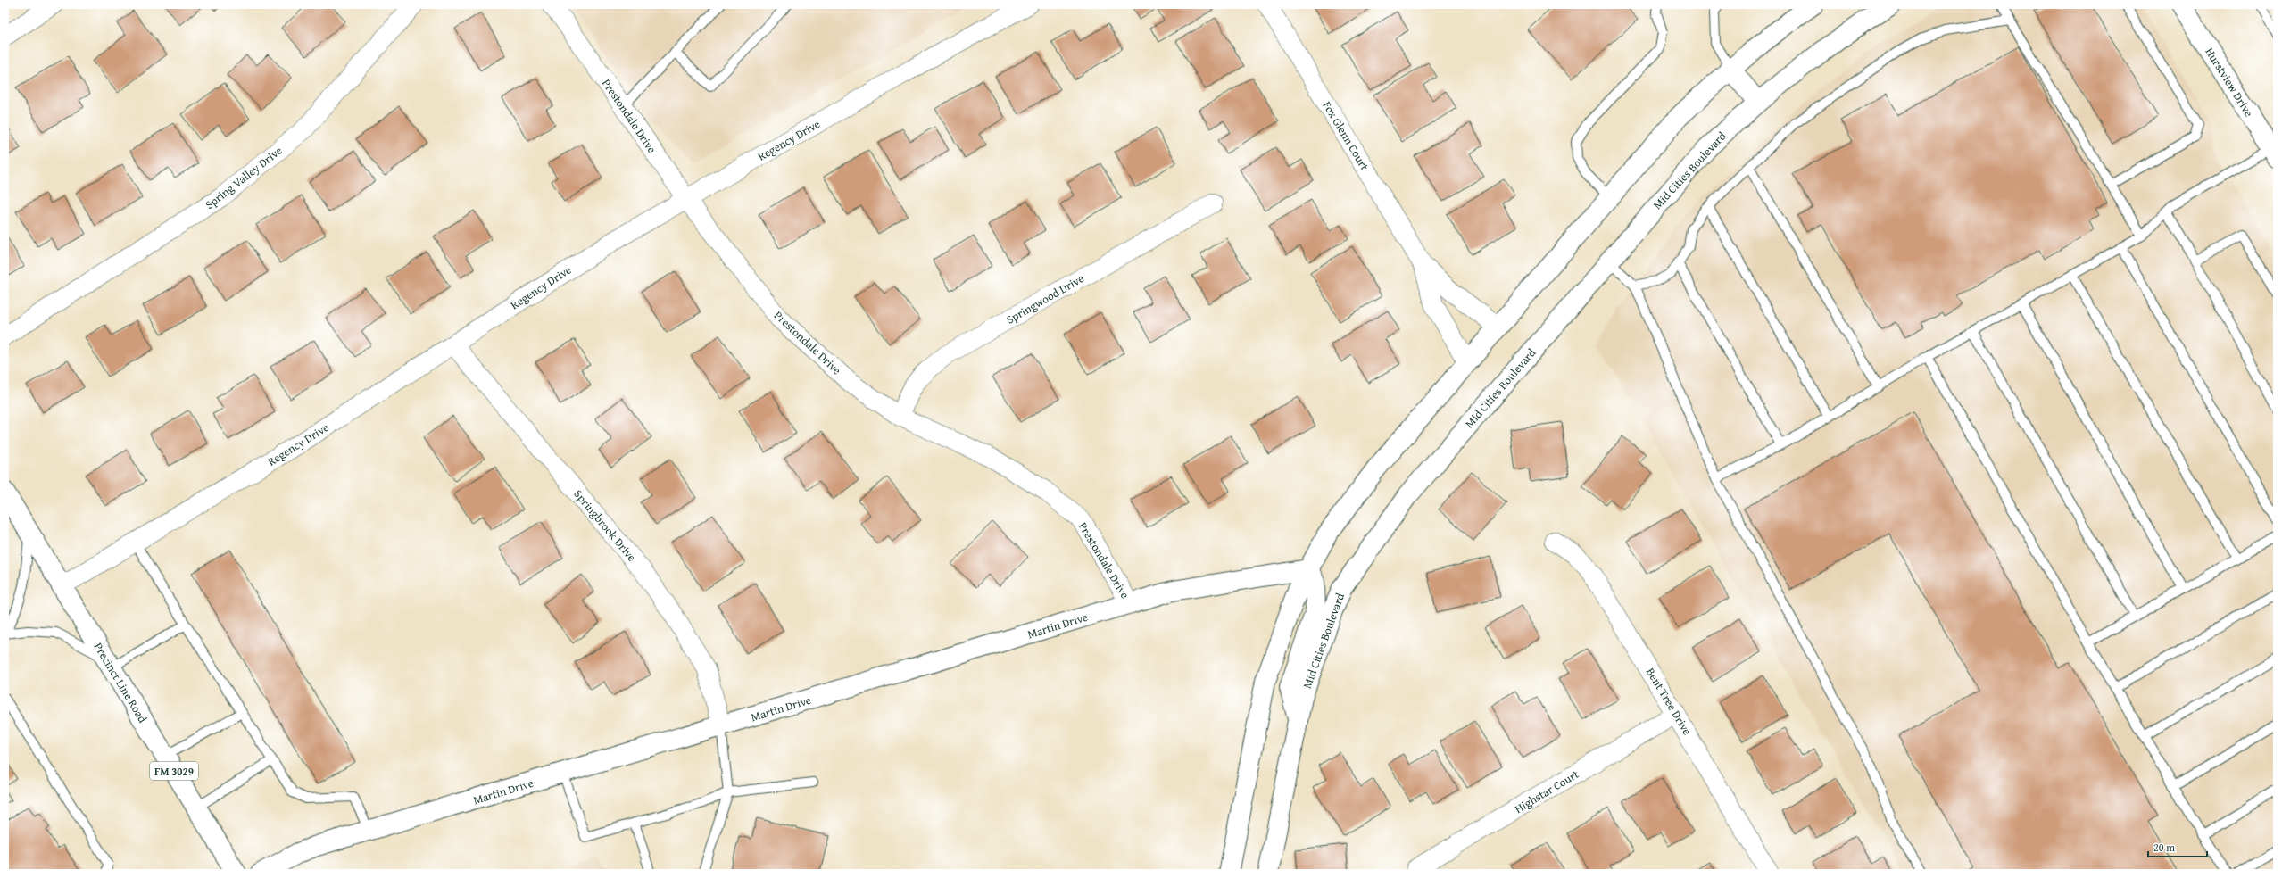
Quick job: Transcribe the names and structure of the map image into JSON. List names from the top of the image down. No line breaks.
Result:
{"streets":{"main road":["Hurstview Drive","Mid Cities Boulevard","Martin Drive","Precinct Line Road","FM 3029"],"street":["Prestondale Drive","Fox Glenn Court","Regency Drive","Spring Valley Drive","Springwood Drive","Springbrook Drive","Bent Tree Drive","Highstar Court"]},"crossings":[["Prestondale Drive","Regency Drive"],["Prestondale Drive","Springwood Drive"],["Prestondale Drive","Martin Drive"],["Regency Drive","Springbrook Drive"],["Regency Drive","Precinct Line Road"],["Springbrook Drive","Martin Drive"],["Bent Tree Drive","Highstar Court"]],"scale_bar":"20 m"}
